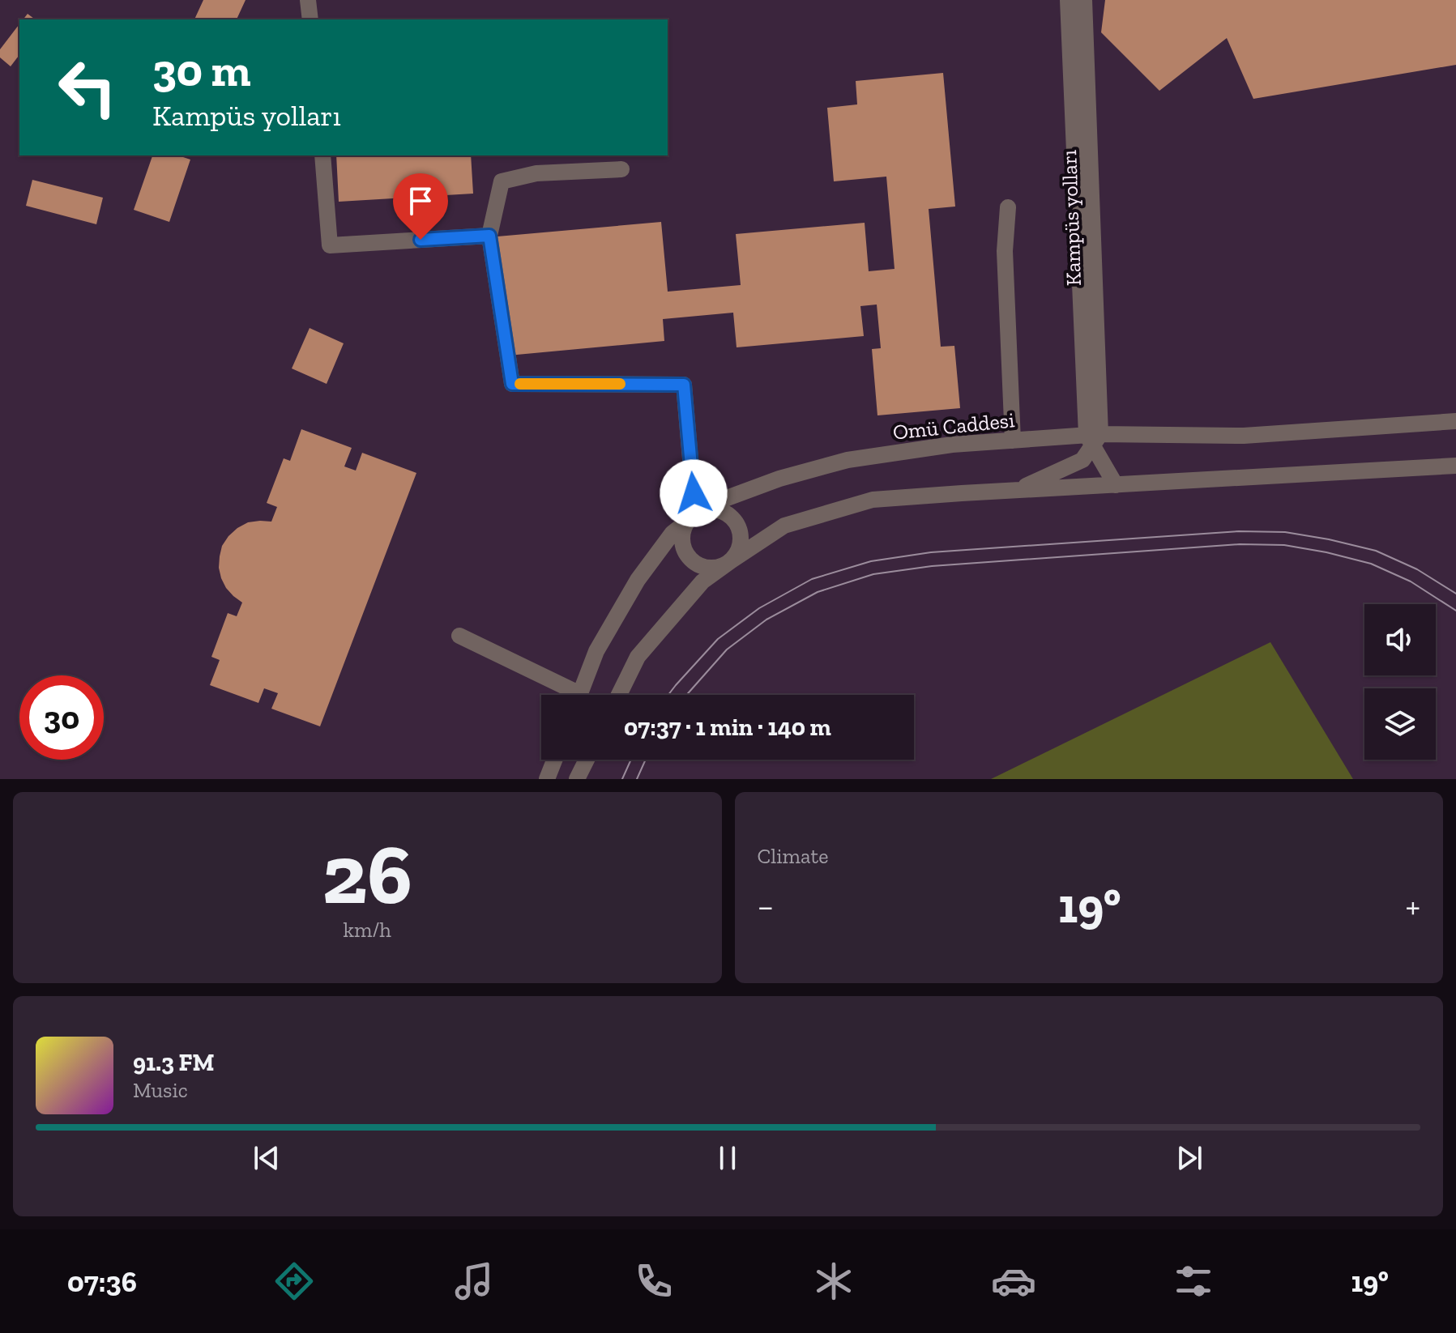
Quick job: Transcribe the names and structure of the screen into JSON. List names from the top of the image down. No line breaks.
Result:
{"streets":{"street":["Kampüs yolları","Omü Caddesi"]},"crossings":[["Kampüs yolları","Omü Caddesi"]],"page":{"turn":["30 m","Kampüs yolları"],"limit":"30","trip":"07:37 · 1 min · 140 m","tile":[["26","km/h"],"Climate"],"heat":["−","19°","+"],"song":["91.3 FM","Music"],"tabs":["07:36","19°"]}}
